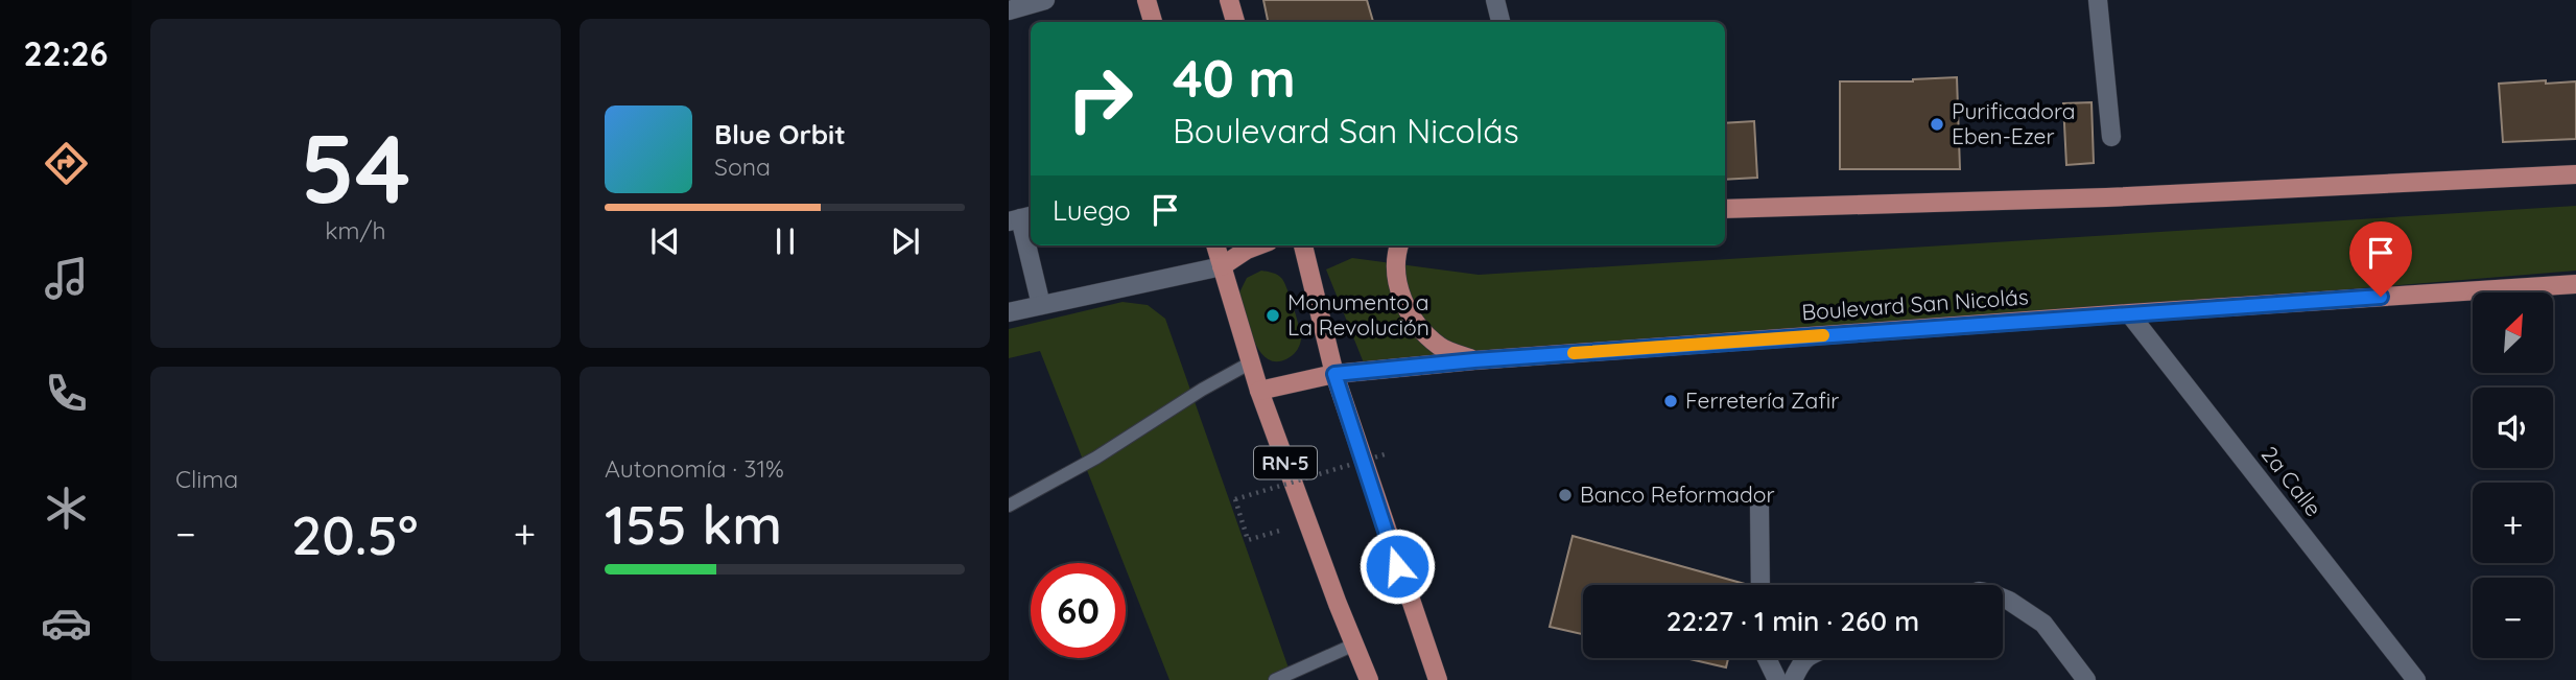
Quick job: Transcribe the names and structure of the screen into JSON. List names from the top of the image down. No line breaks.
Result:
{"streets":{"main road":["Boulevard San Nicolás","RN-5"],"street":["2a Calle"]},"crossings":[["Boulevard San Nicolás","RN-5"],["Boulevard San Nicolás","2a Calle"]],"places":["Purificadora Eben-Ezer","Monumento a La Revolución","Ferretería Zafir","Banco Reformador"],"north":"top right","page":{"tabs":"22:26","tile":[["54","km/h"],"Clima",["Autonomía · 31%","155 km"]],"turn":["40 m","Boulevard San Nicolás"],"song":["Blue Orbit","Sona"],"then":"Luego","map_buttons":["+","−"],"heat":["−","20.5°","+"],"limit":"60","trip":"22:27 · 1 min · 260 m"}}
